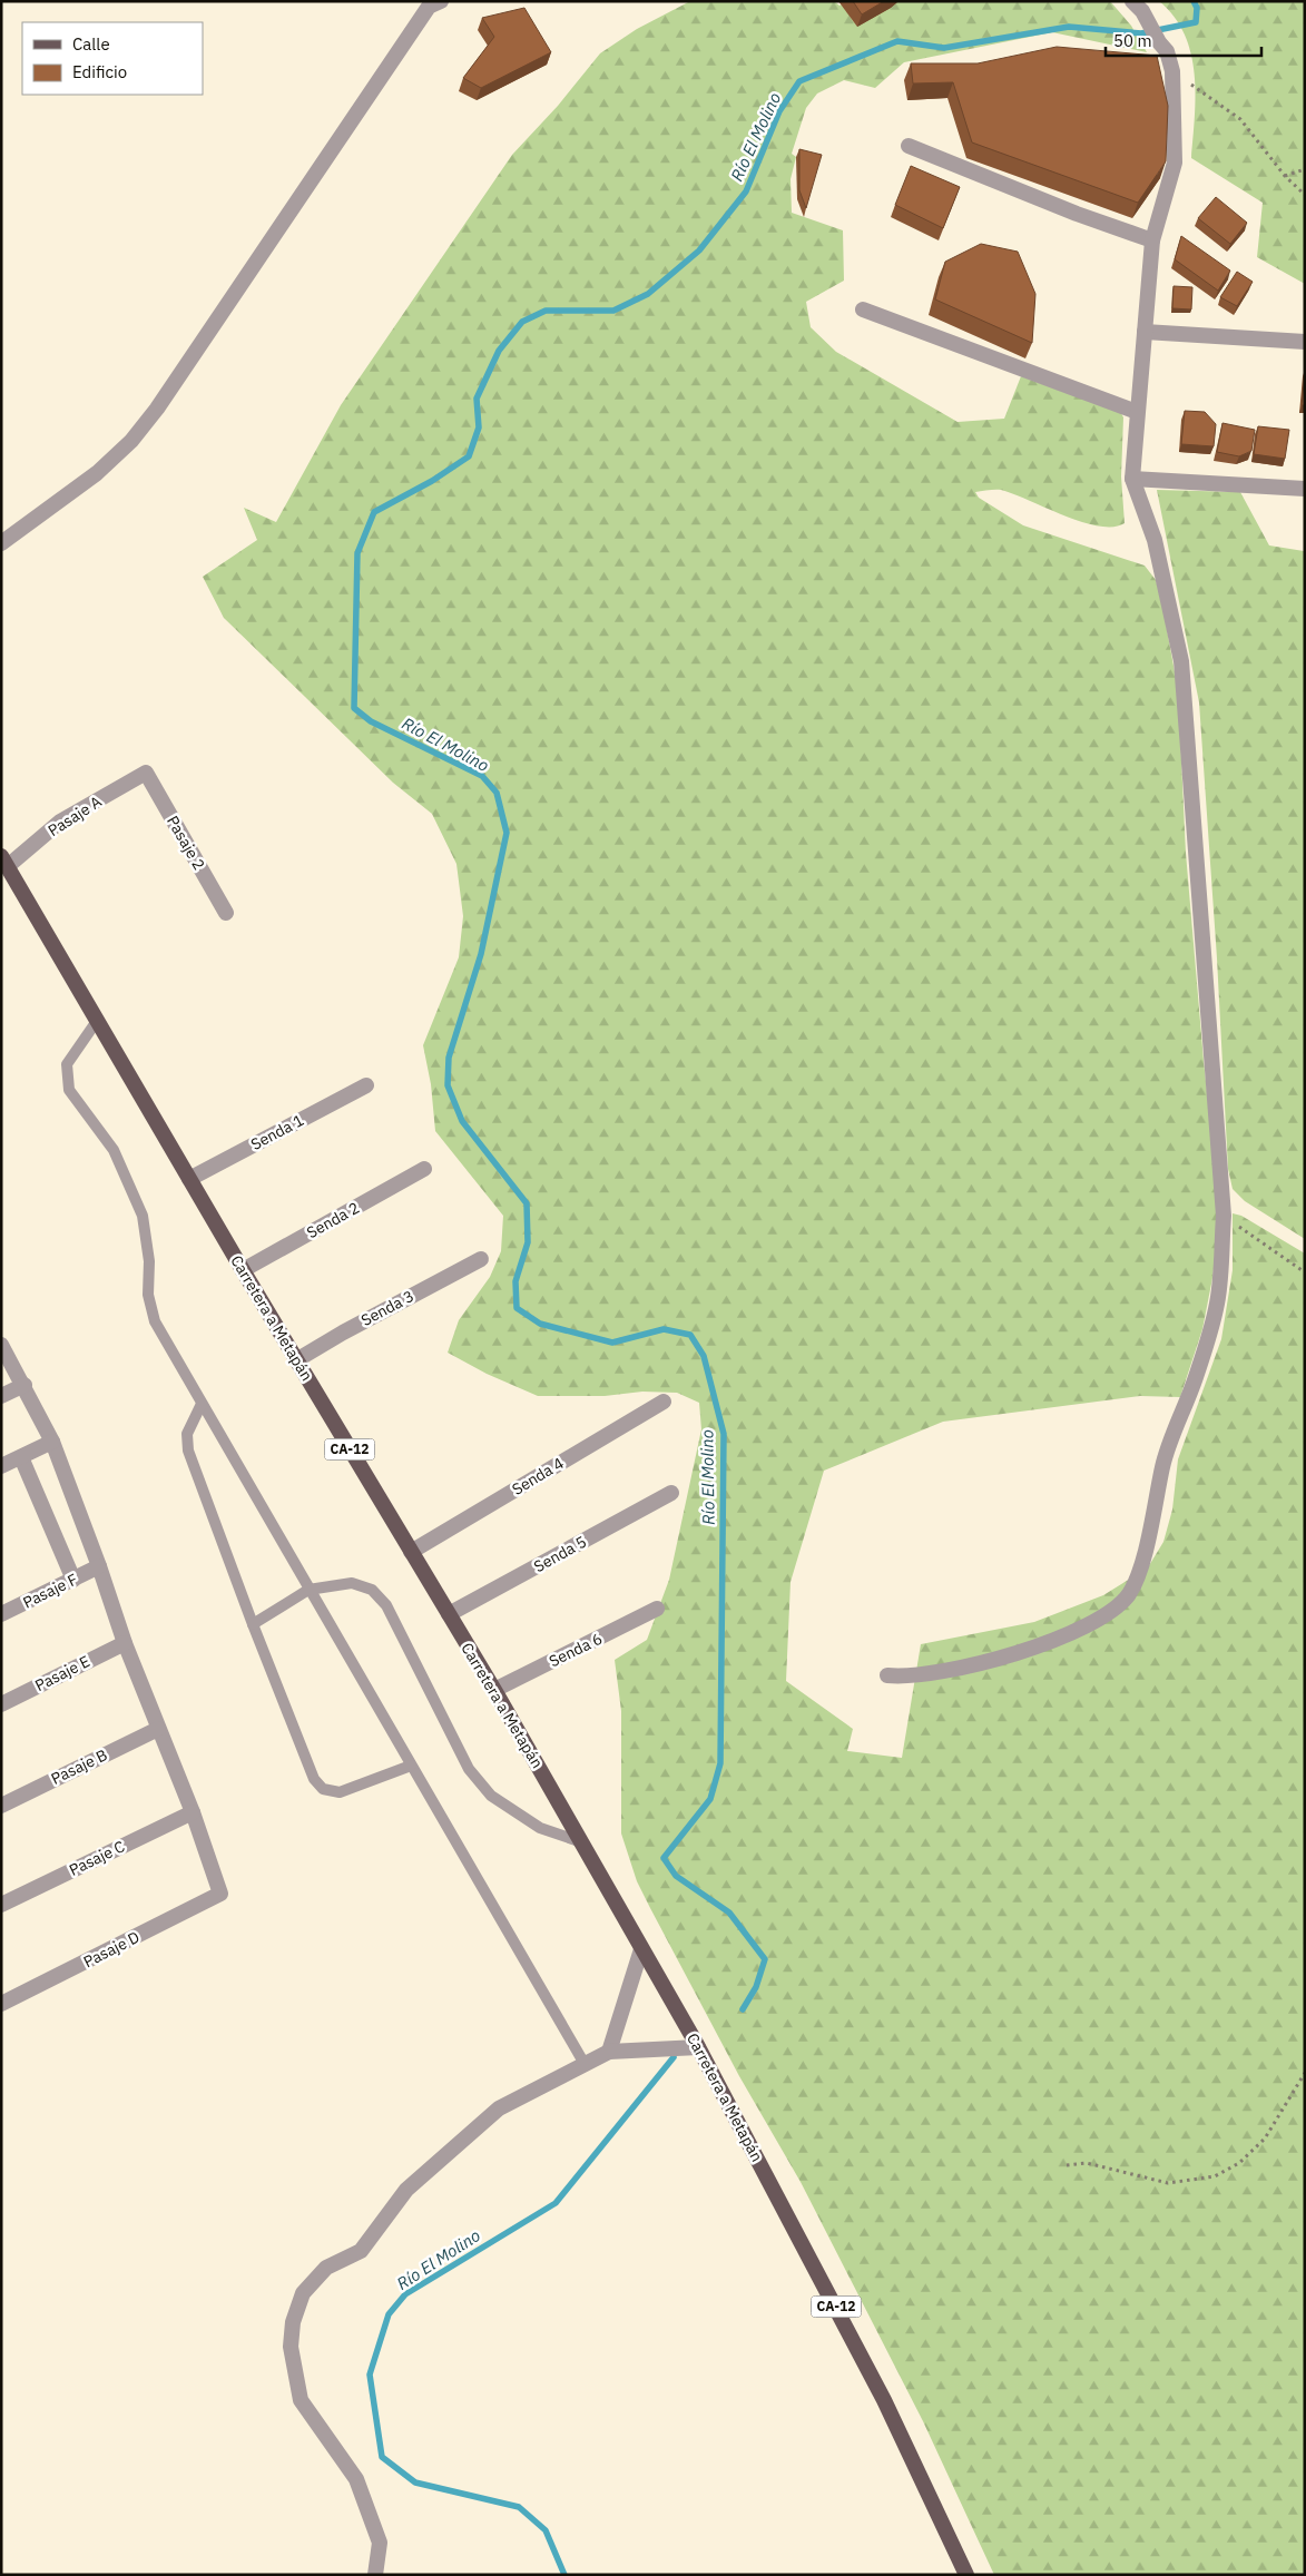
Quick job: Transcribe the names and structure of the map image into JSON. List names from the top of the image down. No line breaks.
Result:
{"streets":{"main road":["Carretera a Metapán","CA-12"],"street":["Pasaje A","Pasaje 2","Senda 1","Senda 2","Senda 3","Senda 4","Senda 5","Pasaje F","Senda 6","Pasaje E","Pasaje B","Pasaje C","Pasaje D"]},"crossings":[["Pasaje A","Pasaje 2"],["Pasaje A","Carretera a Metapán"],["Senda 1","Carretera a Metapán"],["Senda 2","Carretera a Metapán"],["Senda 3","Carretera a Metapán"],["Carretera a Metapán","Senda 4"],["Carretera a Metapán","Senda 5"],["Carretera a Metapán","Senda 6"],["Pasaje C","Pasaje D"]],"water":["Río El Molino"],"legend":["Calle","Edificio"],"scale_bar":"50 m"}
